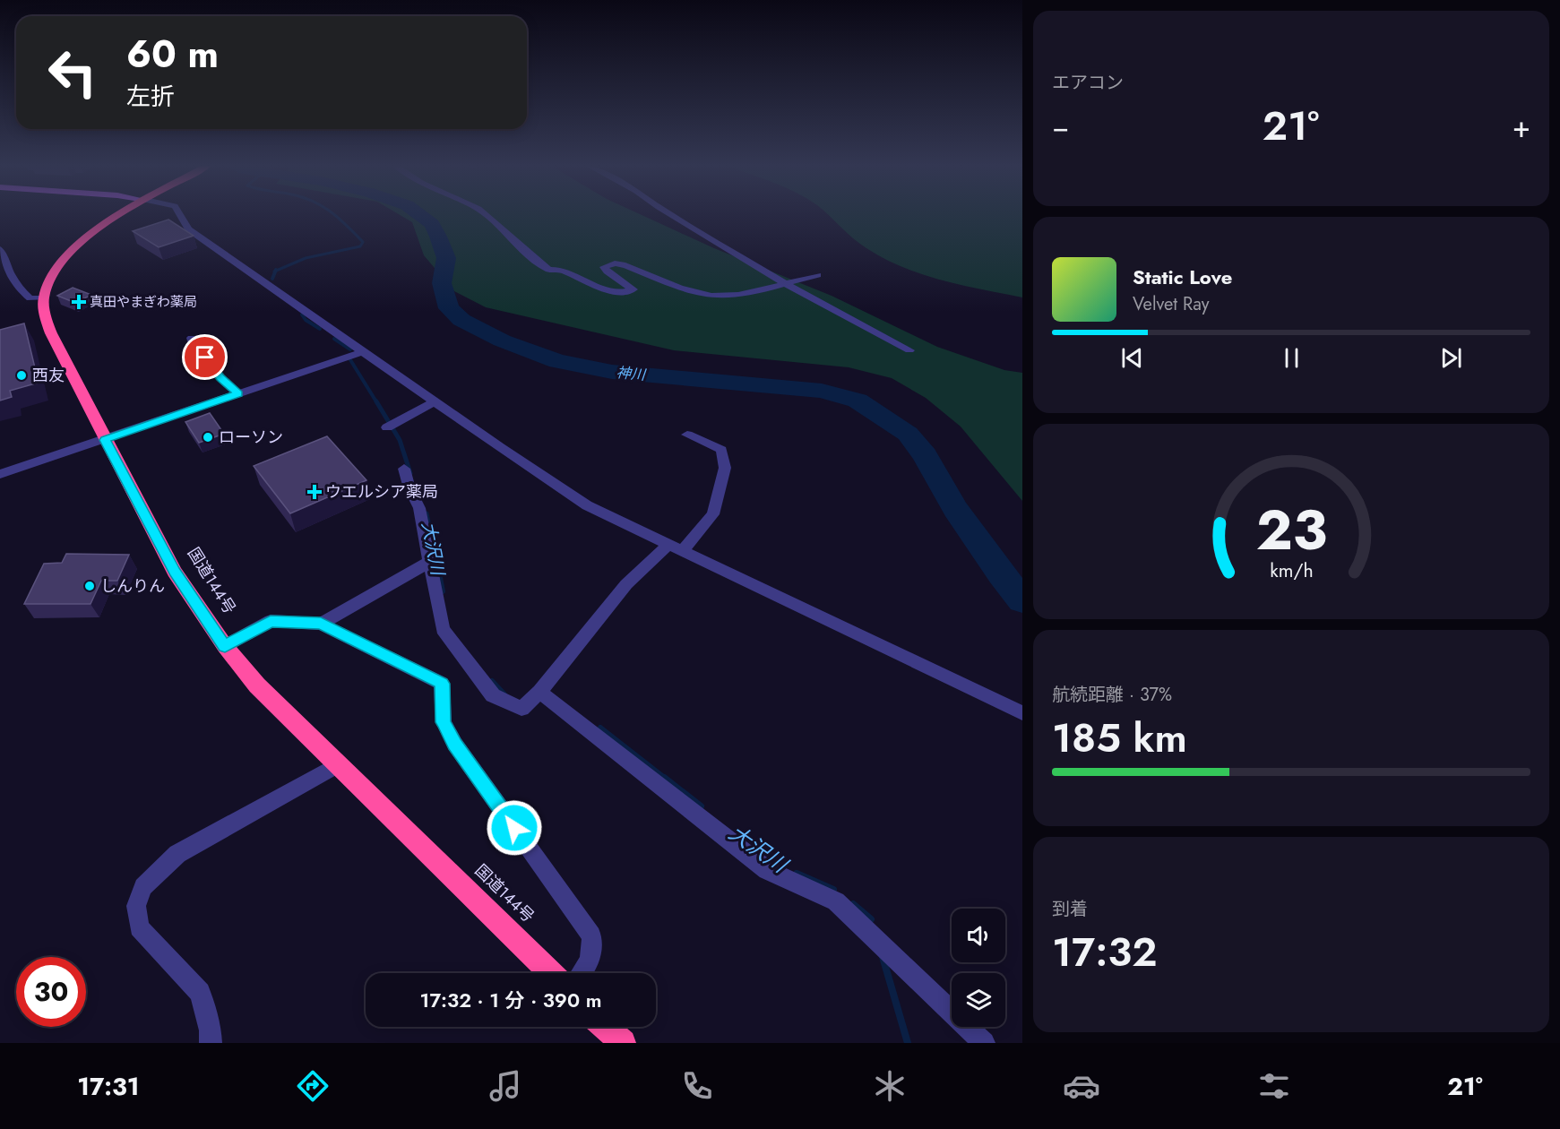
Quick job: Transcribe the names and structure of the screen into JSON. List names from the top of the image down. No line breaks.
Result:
{"streets":{"highway":["国道144号"]},"water":["神川","大沢川"],"places":{"health":["真田やまぎわ薬局","ウエルシア薬局"],"other":["西友","ローソン","しんりん"]},"page":{"tile":["エアコン",["航続距離 · 37%","185 km"],["到着","17:32"]],"turn":["60 m","左折"],"heat":["−","21°","+"],"song":["Static Love","Velvet Ray"],"limit":"30","trip":"17:32 · 1 分 · 390 m","tabs":["17:31","21°"],"gauge":["23","km/h"]}}
